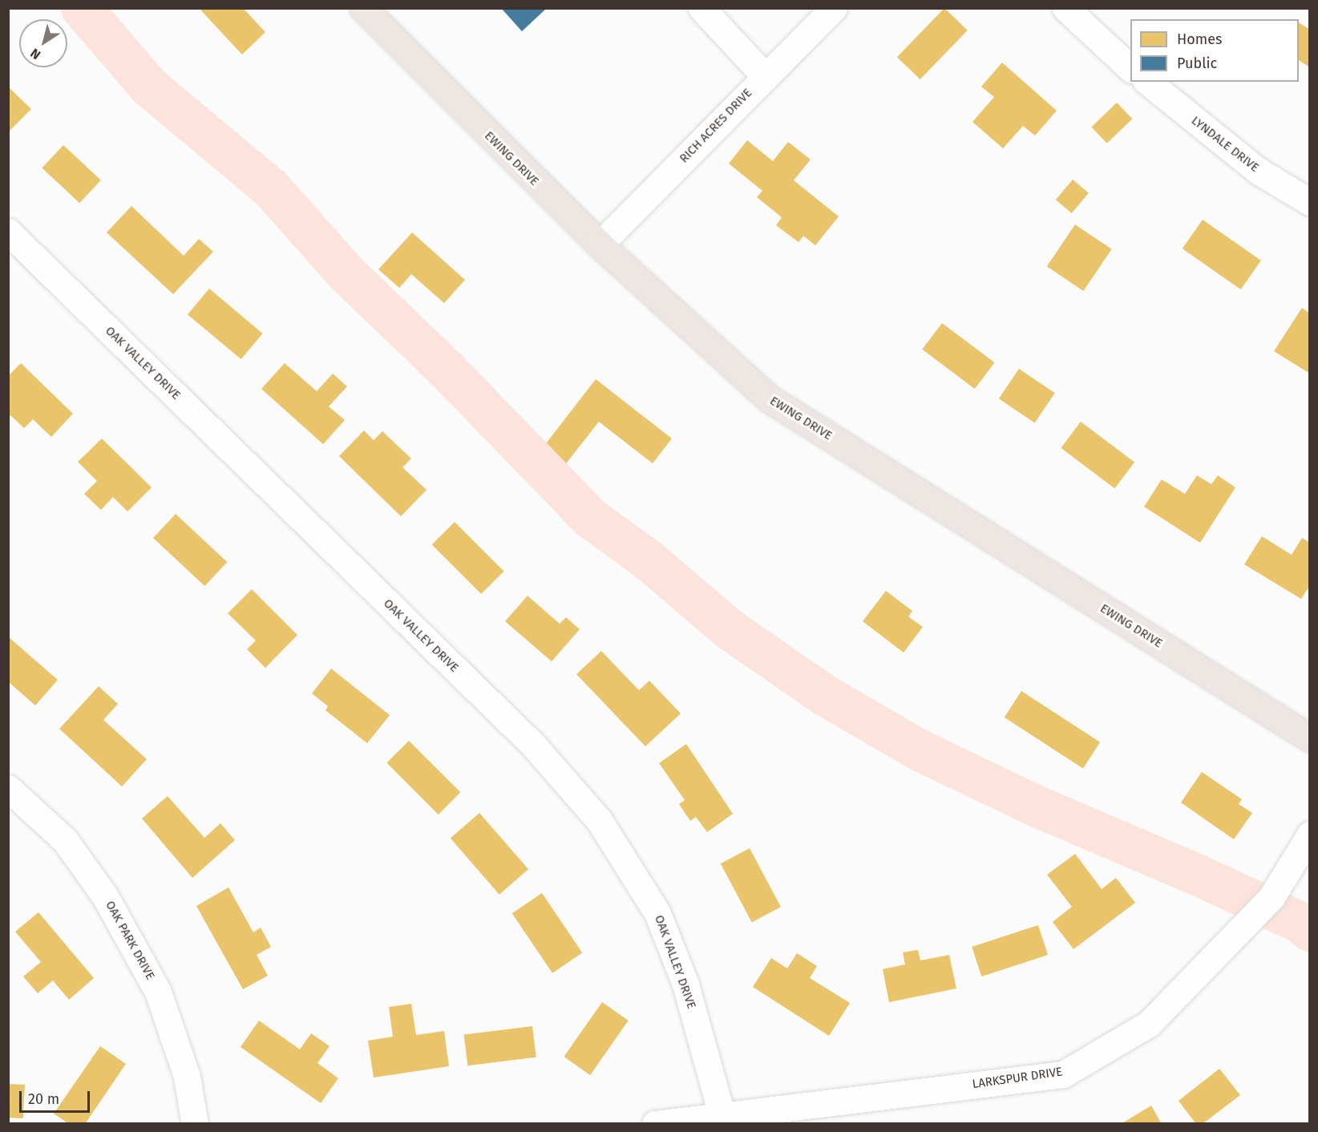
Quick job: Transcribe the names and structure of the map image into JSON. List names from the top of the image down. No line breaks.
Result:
{"streets":{"main road":["EWING DRIVE"],"street":["RICH ACRES DRIVE","LYNDALE DRIVE","OAK VALLEY DRIVE","OAK PARK DRIVE","LARKSPUR DRIVE"]},"crossings":[["RICH ACRES DRIVE","EWING DRIVE"],["OAK VALLEY DRIVE","LARKSPUR DRIVE"]],"legend":["Homes","Public"],"scale_bar":"20 m","north":"bottom left"}
